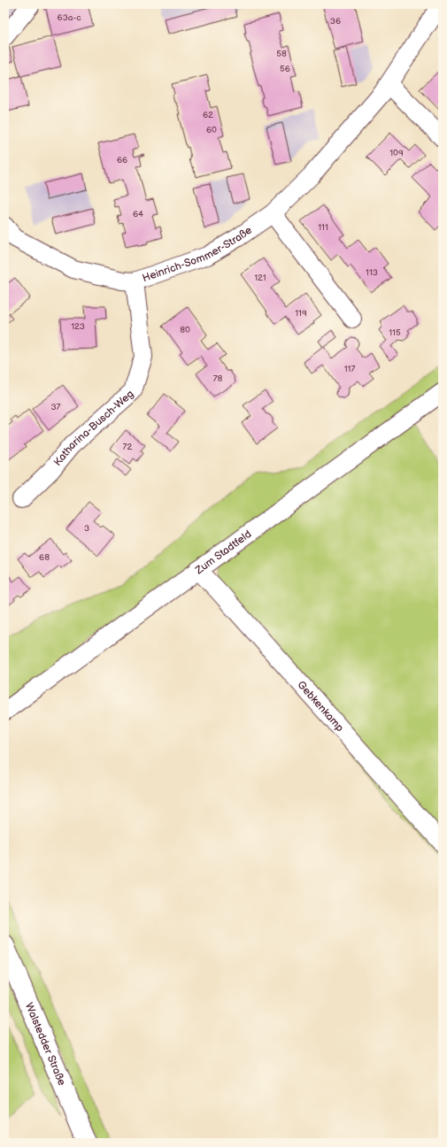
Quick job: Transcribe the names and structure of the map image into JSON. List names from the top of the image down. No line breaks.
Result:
{"streets":{"main road":["Walstedder Straße"],"street":["Heinrich-Sommer-Straße","Katharina-Busch-Weg","Zum Stadtfeld","Gebkenkamp"]},"crossings":[["Heinrich-Sommer-Straße","Katharina-Busch-Weg"],["Zum Stadtfeld","Gebkenkamp"]],"house_numbers":["63a-c","36","58","56","62","60","109","66","64","111","113","121","119","123","80","115","117","78","37","72","3","68"]}
